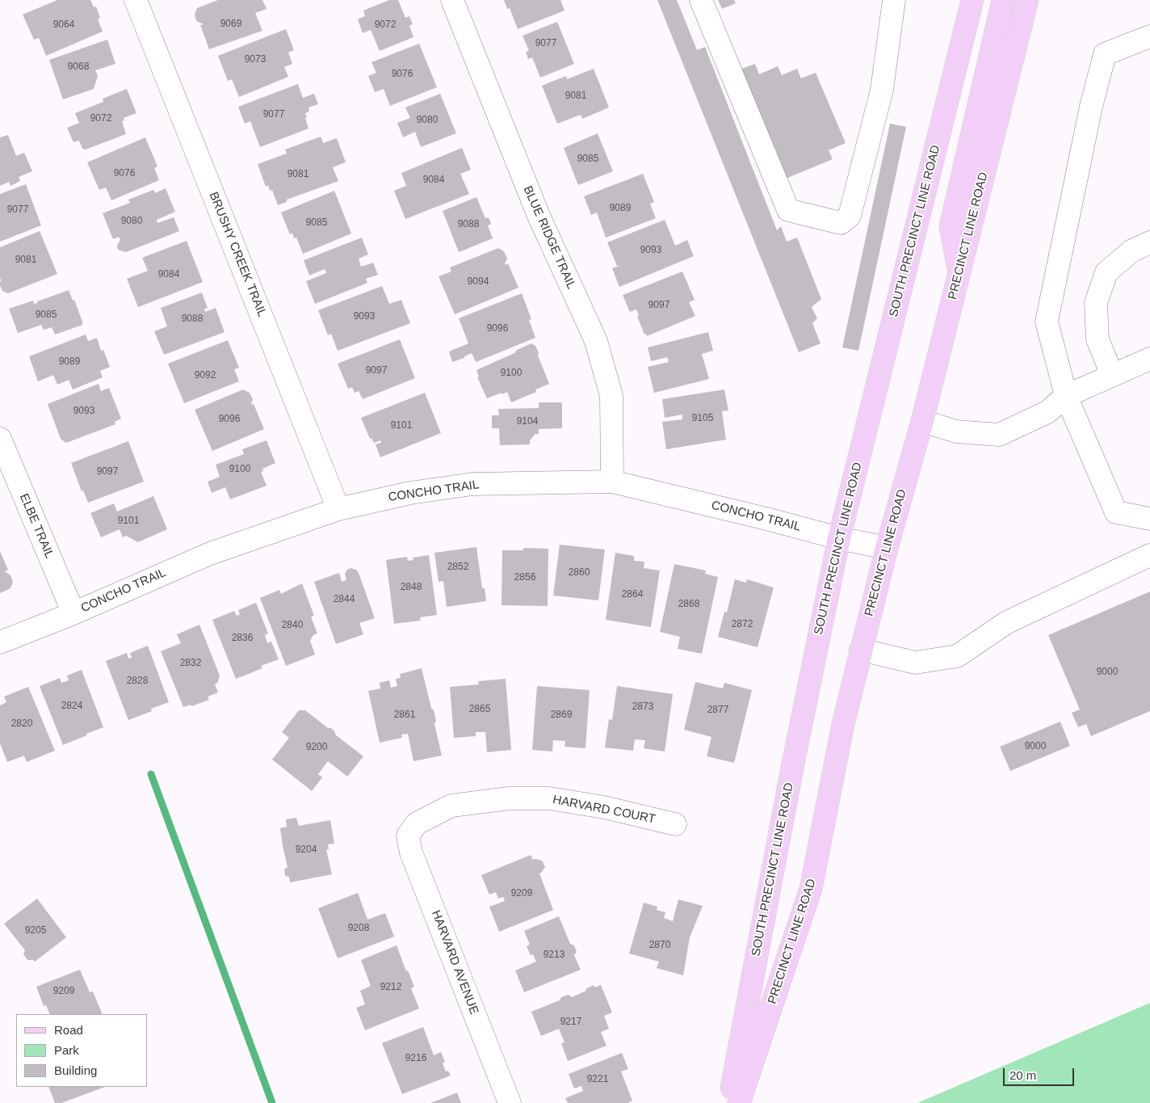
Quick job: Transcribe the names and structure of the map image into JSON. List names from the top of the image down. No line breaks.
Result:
{"streets":{"main road":["SOUTH PRECINCT LINE ROAD","PRECINCT LINE ROAD"],"street":["BLUE RIDGE TRAIL","BRUSHY CREEK TRAIL","CONCHO TRAIL","ELBE TRAIL","HARVARD COURT","HARVARD AVENUE"]},"crossings":[["SOUTH PRECINCT LINE ROAD","CONCHO TRAIL"],["PRECINCT LINE ROAD","CONCHO TRAIL"],["BLUE RIDGE TRAIL","CONCHO TRAIL"],["BRUSHY CREEK TRAIL","CONCHO TRAIL"],["CONCHO TRAIL","ELBE TRAIL"],["HARVARD COURT","HARVARD AVENUE"]],"house_numbers":["9069","9064","9072","9077","9073","9068","9076","9081","9077","9072","9080","9085","9076","9081","9084","9089","9077","9080","9085","9088","9093","9081","9084","9094","9097","9085","9093","9088","9096","9089","9097","9100","9092","9093","9105","9096","9104","9101","9100","9097","9101","2852","2860","2856","2848","2864","2844","2868","2872","2840","2836","2832","9000","2828","2824","2873","2865","2877","2861","2869","2820","9000","9200","9204","9209","9208","9205","2870","9213","9212","9209","9217","9216","9221"],"legend":["Road","Park","Building"],"scale_bar":"20 m"}
